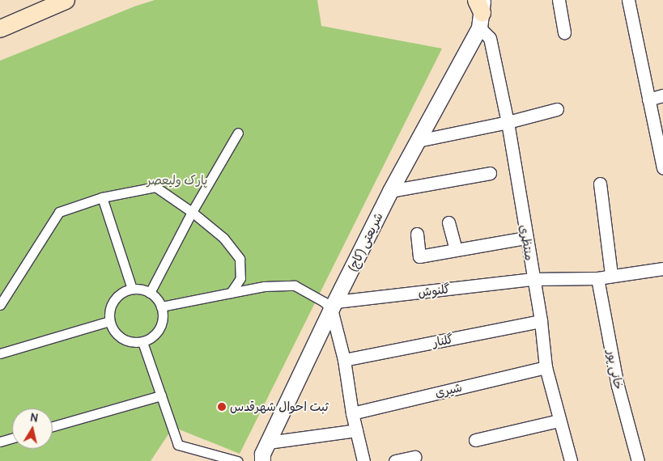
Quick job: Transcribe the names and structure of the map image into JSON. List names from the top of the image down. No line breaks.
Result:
{"streets":{"street":["شریعتی (کاج)","منتظری","گلنوش","گلنار","خانی پور","شیری"]},"crossings":[["شریعتی (کاج)","منتظری"],["شریعتی (کاج)","گلنوش"],["منتظری","گلنوش"],["منتظری","گلنار"],["منتظری","شیری"],["گلنوش","خانی پور"]],"parks":["پارک ولیعصر"],"places":["ثبت احوال شهرقدس"],"north":"top"}
